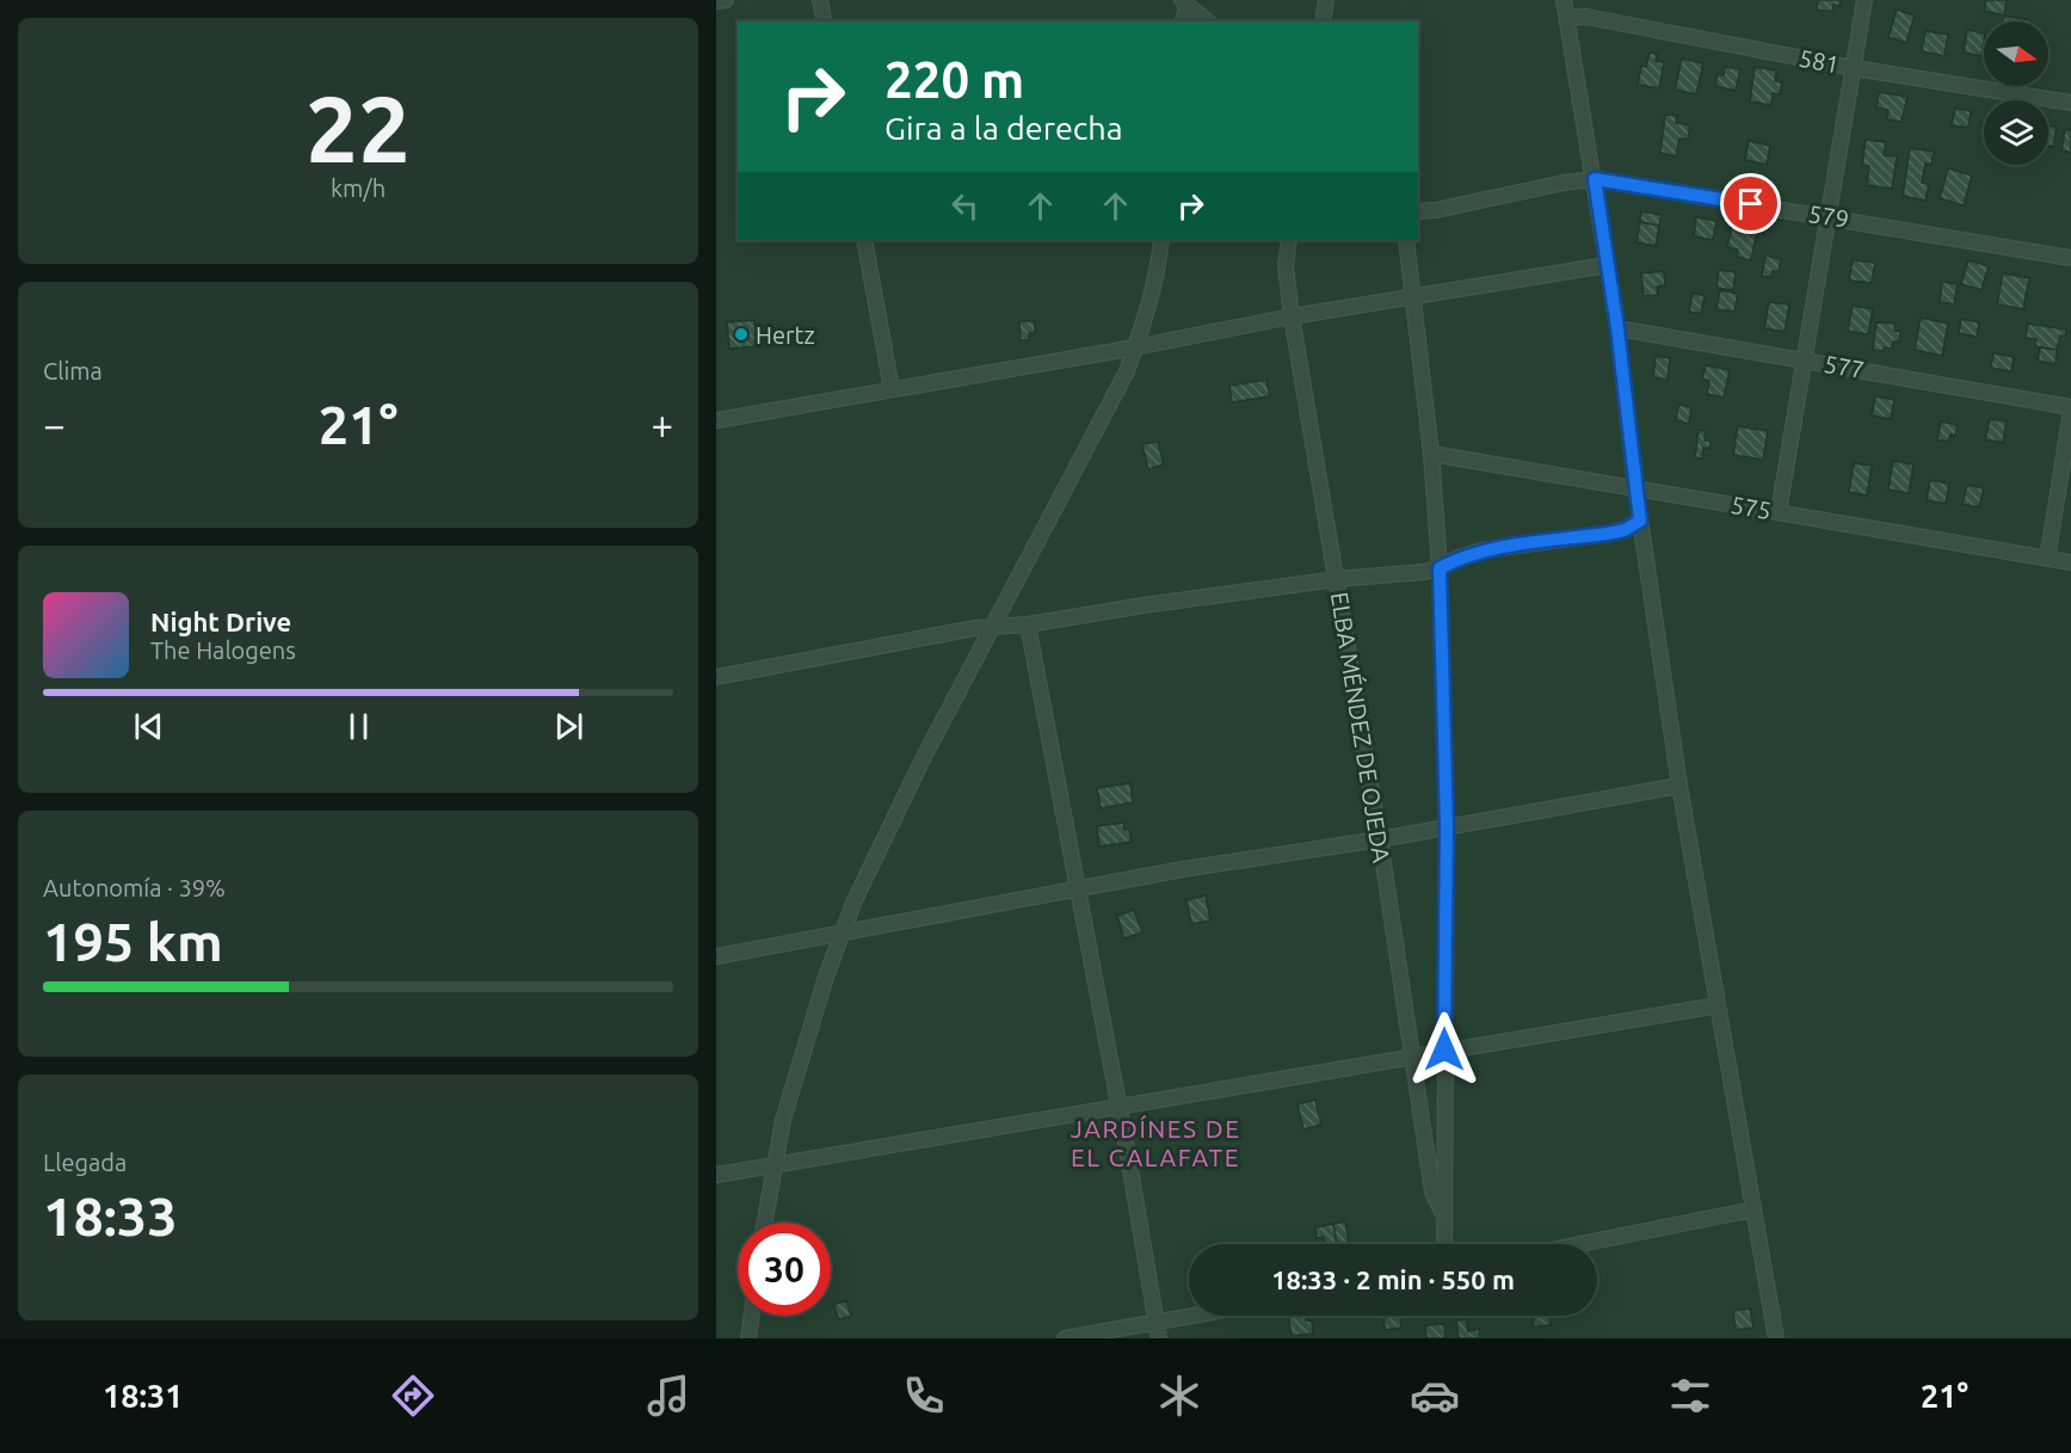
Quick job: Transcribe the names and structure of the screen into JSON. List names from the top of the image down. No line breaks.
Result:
{"streets":{"street":["581","579","577","575","ELBA MÉNDEZ DE OJEDA"]},"districts":["JARDÍNES DE EL CALAFATE"],"places":["Hertz"],"north":"right","page":{"tile":[["22","km/h"],"Clima",["Autonomía · 39%","195 km"],["Llegada","18:33"]],"turn":["220 m","Gira a la derecha"],"heat":["−","21°","+"],"song":["Night Drive","The Halogens"],"limit":"30","trip":"18:33 · 2 min · 550 m","tabs":["18:31","21°"]}}
